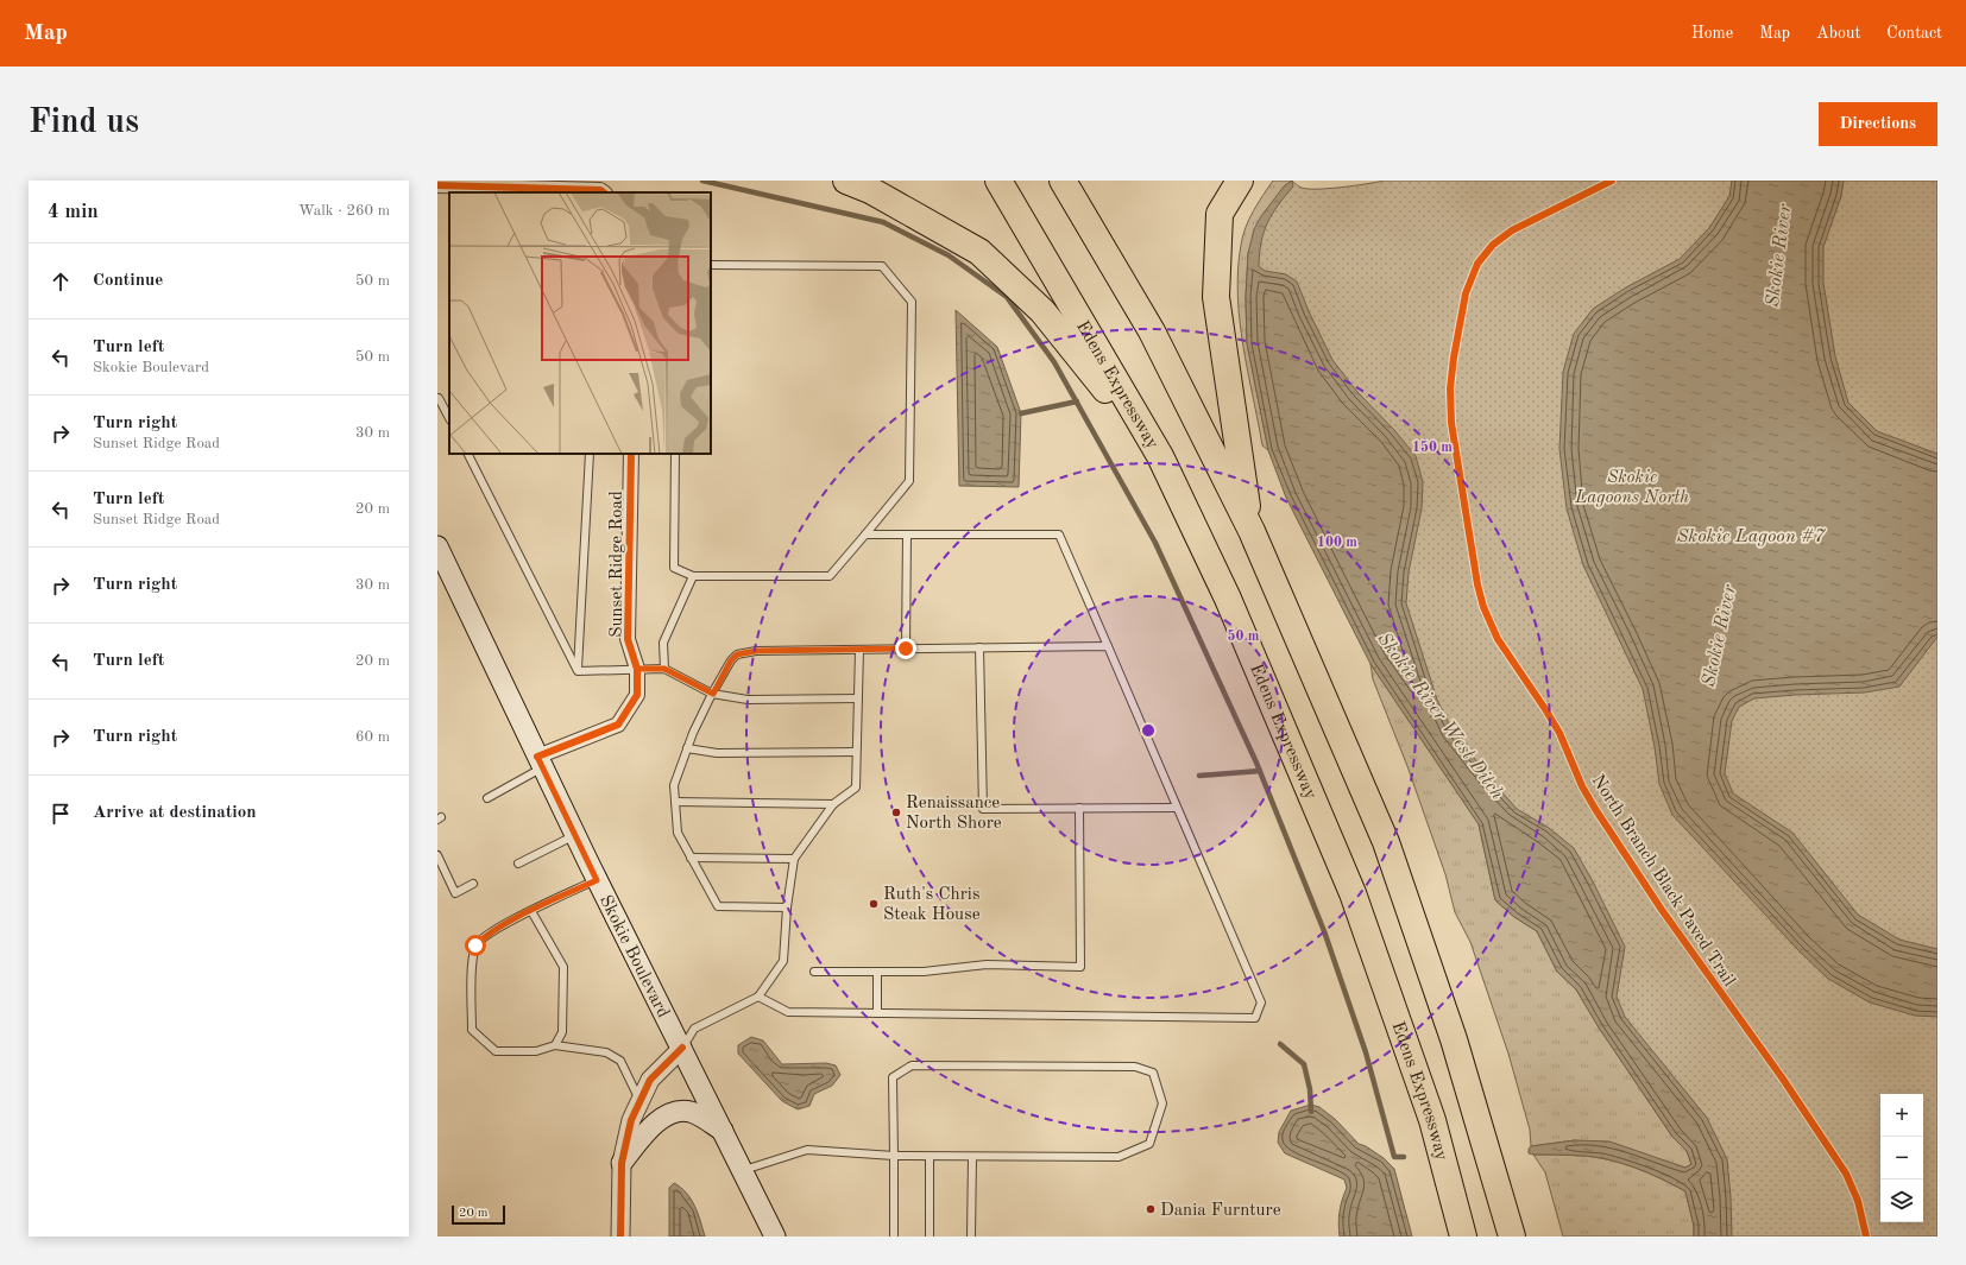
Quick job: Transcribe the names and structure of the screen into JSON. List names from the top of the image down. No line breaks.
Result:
{"streets":{"highway":["Edens Expressway"],"main road":["Skokie Boulevard"],"street":["Sunset Ridge Road"],"cycle path":["North Branch Black Paved Trail"]},"crossings":[["Sunset Ridge Road","Skokie Boulevard"]],"water":["Skokie River","Skokie Lagoon #7","Skokie River West Ditch"],"parks":["Skokie Lagoons North"],"places":["Renaissance North Shore","Ruth's Chris Steak House","Dania Furnture"],"scale_bar":"20 m","page":{"header":"Map","nav":["Home","Map","About","Contact"],"buttons":"Directions","title":"Find us","heading":["4 min","Walk · 260 m"],"list":[["Continue","50 m"],["Turn left","Skokie Boulevard","50 m"],["Turn right","Sunset Ridge Road","30 m"],["Turn left","Sunset Ridge Road","20 m"],["Turn right","30 m"],["Turn left","20 m"],["Turn right","60 m"],"Arrive at destination"],"map_buttons":["+","−"],"scale":"20 m"},"rings":["150 m","100 m","50 m"]}
